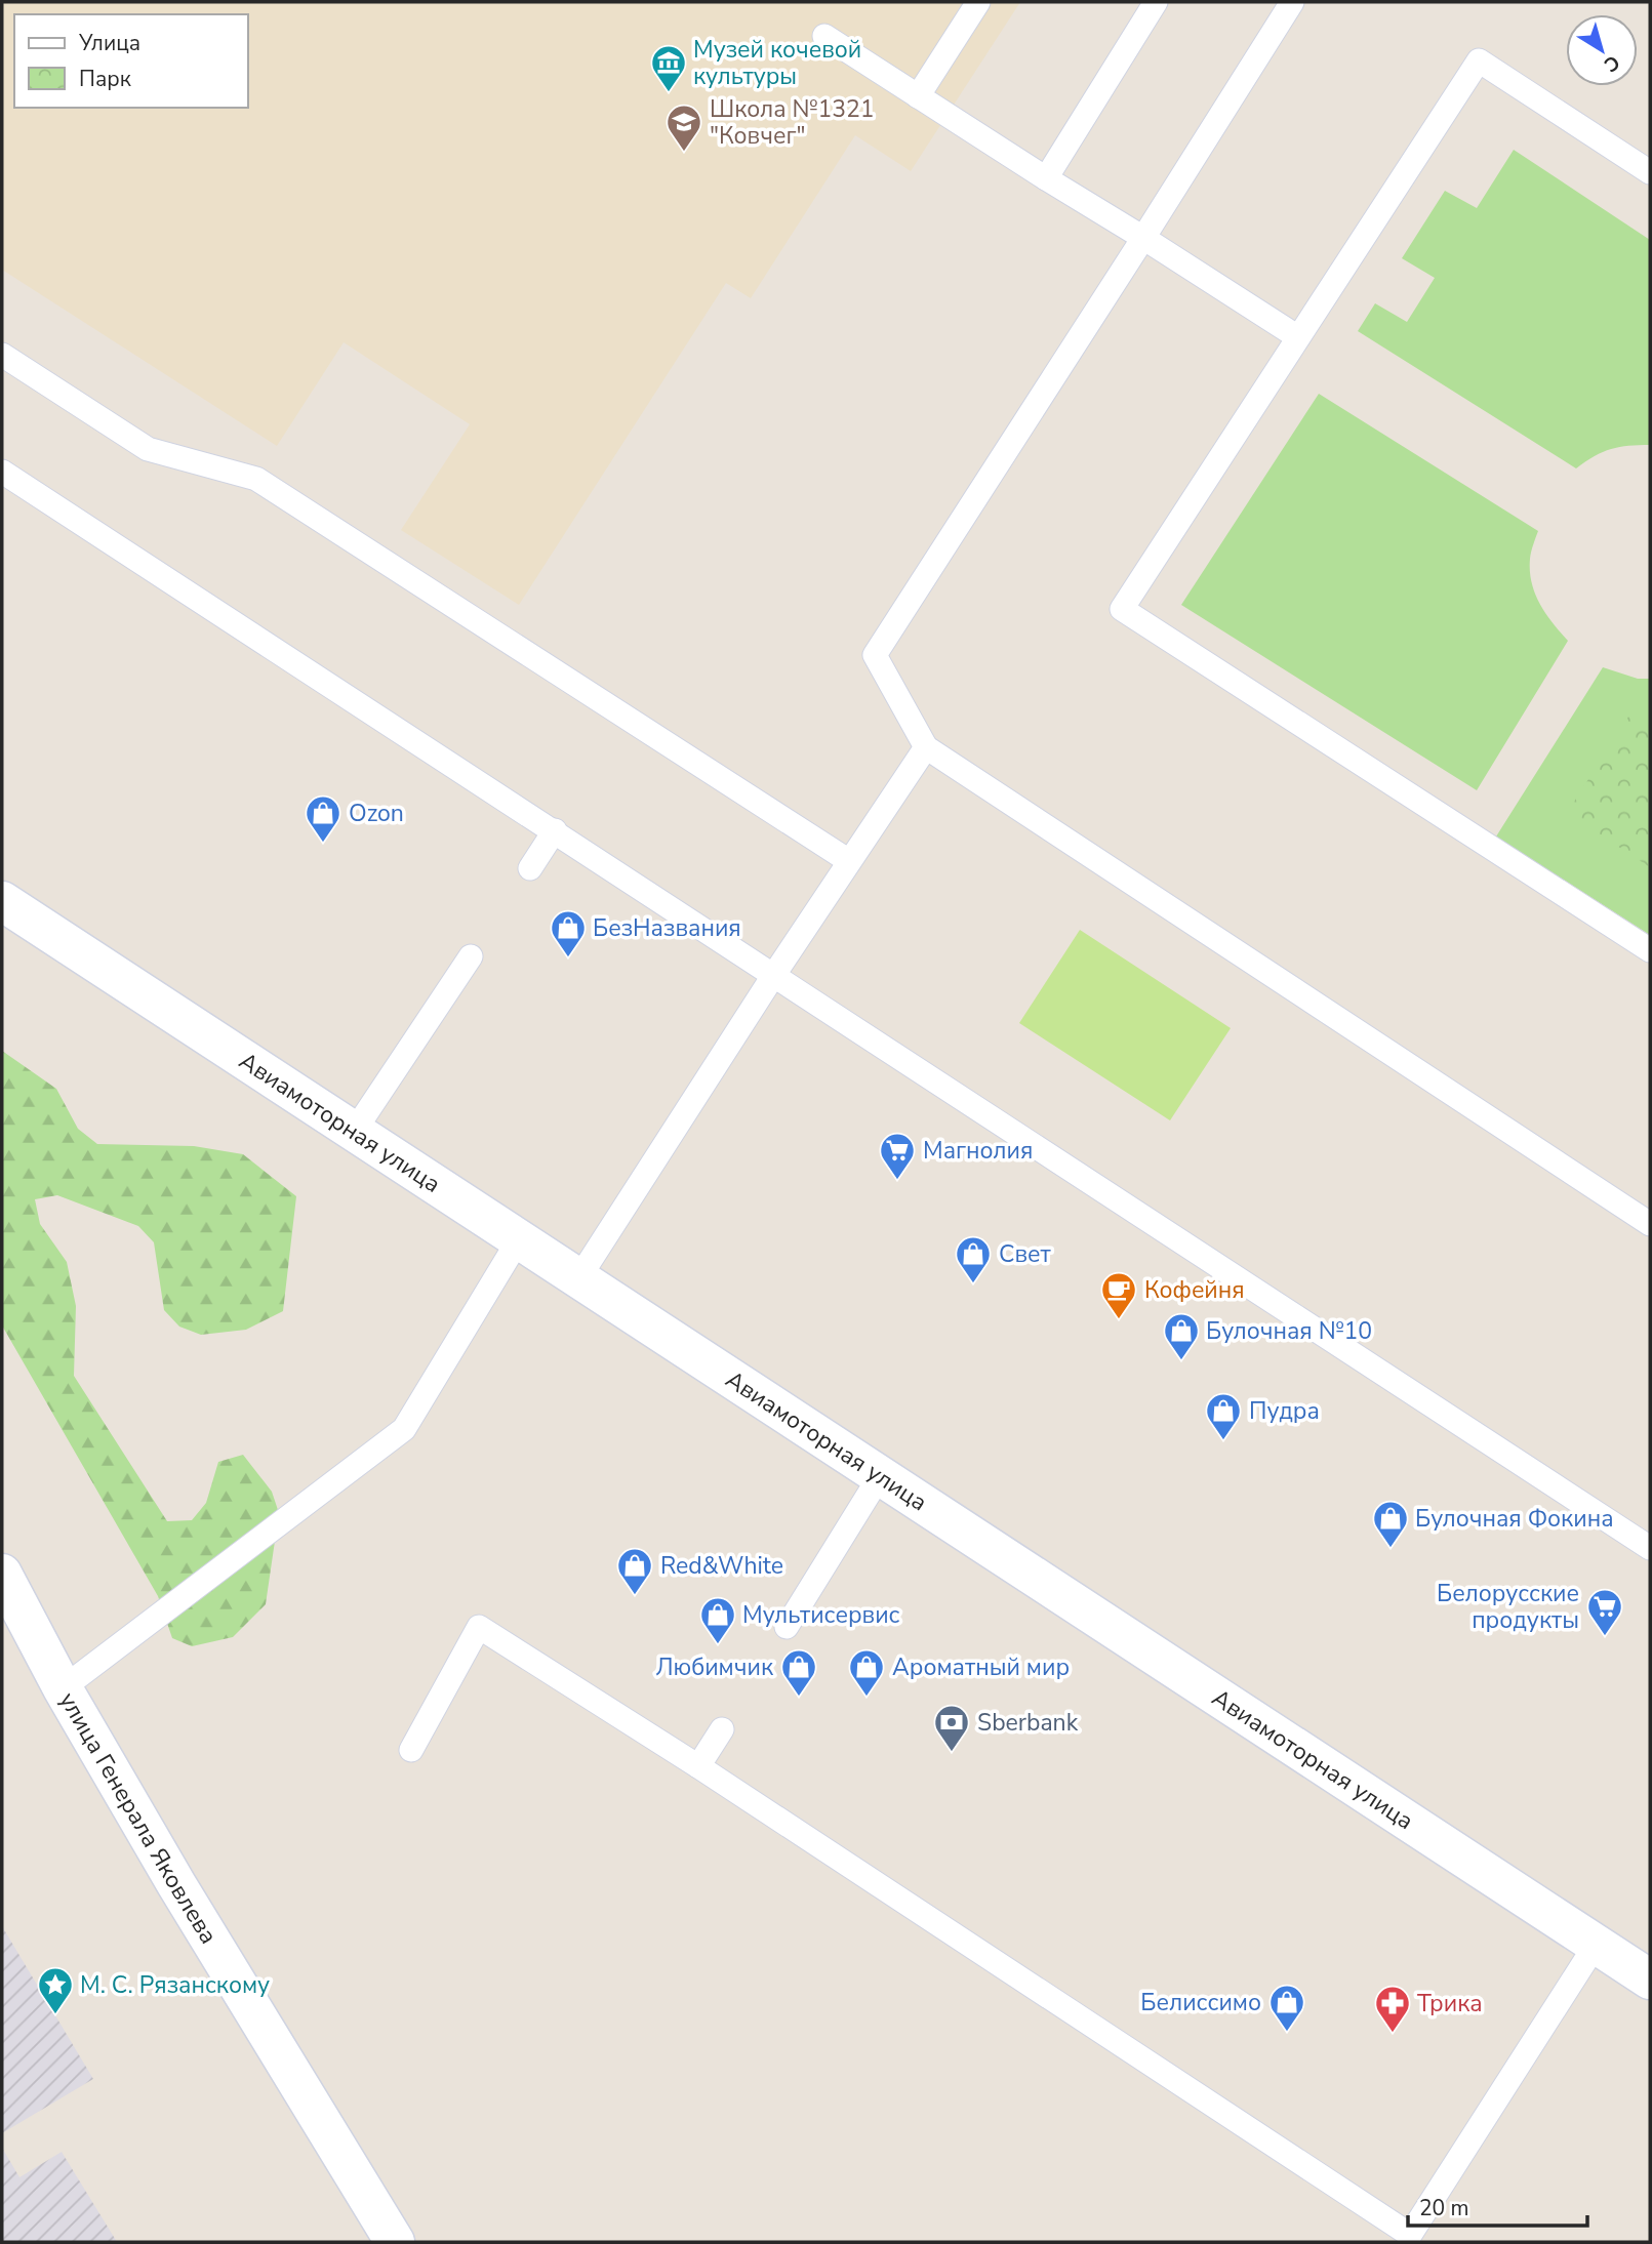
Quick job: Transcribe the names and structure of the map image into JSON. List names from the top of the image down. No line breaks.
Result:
{"streets":{"street":["Авиамоторная улица","улица Генерала Яковлева"]},"places":{"museum":["Музей кочевой культуры"],"school or university":["Школа №1321 \"Ковчег\""],"shop":["Ozon","БезНазвания","Свет","Булочная №10","Пудра","Булочная Фокина","Red&White","Мультисервис","Любимчик","Ароматный мир","Белиссимо"],"supermarket":["Магнолия","Белорусские продукты"],"cafe":["Кофейня"],"bank":["Sberbank"],"place":["М. С. Рязанскому"],"pharmacy":["Трика"]},"legend":["Улица","Парк"],"scale_bar":"20 m","north":"bottom right"}
